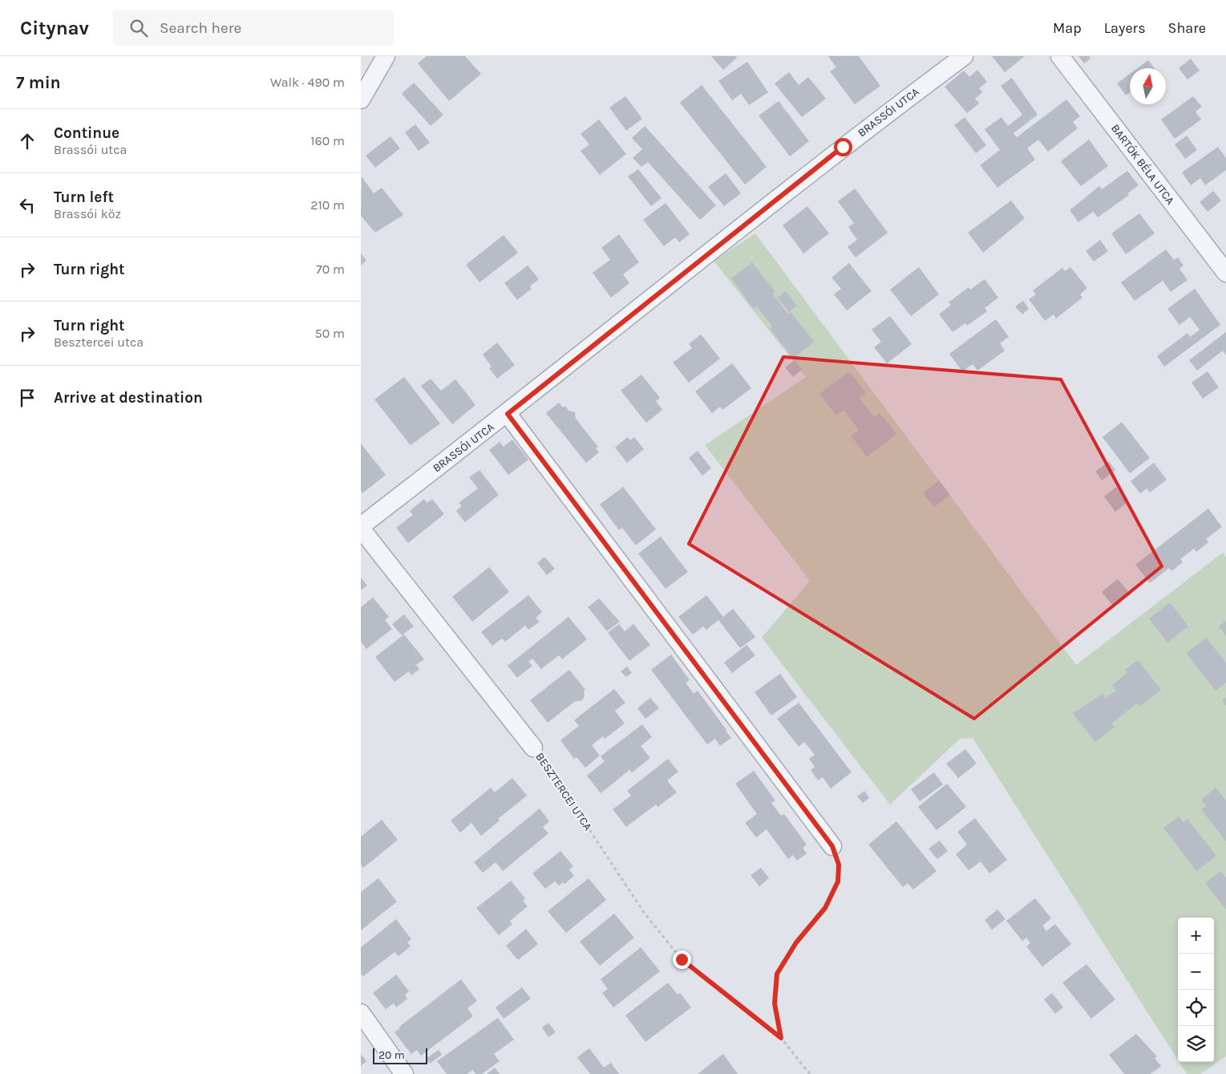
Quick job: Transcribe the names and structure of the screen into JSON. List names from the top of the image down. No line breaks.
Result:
{"streets":{"street":["BRASSÓI UTCA","BARTÓK BÉLA UTCA","BESZTERCEI UTCA"]},"crossings":[["BRASSÓI UTCA","BESZTERCEI UTCA"]],"scale_bar":"20 m","north":"top","page":{"header":"Citynav","search":"Search here","nav":["Map","Layers","Share"],"heading":["7 min","Walk · 490 m"],"list":[["Continue","Brassói utca","160 m"],["Turn left","Brassói köz","210 m"],["Turn right","70 m"],["Turn right","Besztercei utca","50 m"],"Arrive at destination"],"map_buttons":["+","−"],"scale":"20 m"}}
